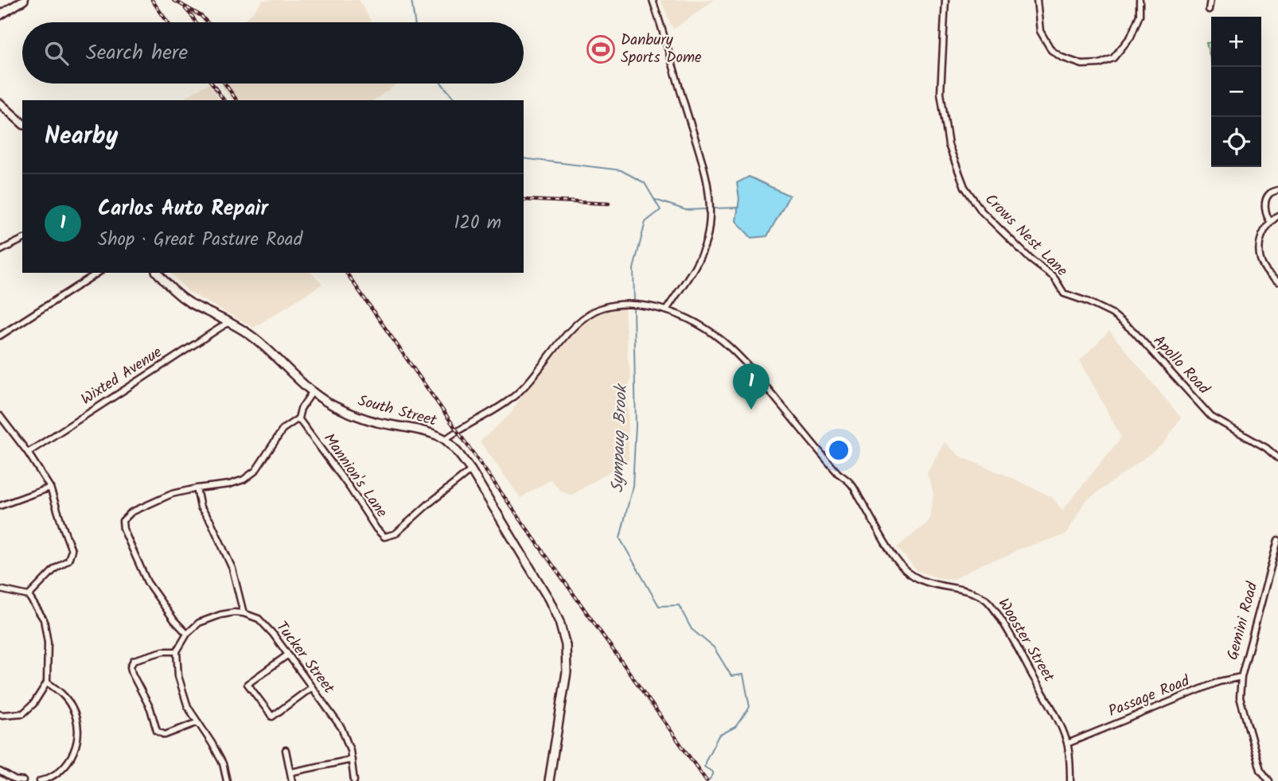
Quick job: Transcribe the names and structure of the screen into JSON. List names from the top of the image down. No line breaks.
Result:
{"streets":{"main road":["South Street"],"street":["Crows Nest Lane","Apollo Road","Wixted Avenue","Mannion's Lane","Gemini Road","Wooster Street","Tucker Street","Passage Road"]},"crossings":[["Crows Nest Lane","Apollo Road"],["Wixted Avenue","South Street"],["South Street","Mannion's Lane"],["South Street","Wooster Street"],["Gemini Road","Passage Road"],["Wooster Street","Passage Road"]],"water":["Sympaug Brook"],"places":{"sports":["Danbury Sports Dome"]},"page":{"map_buttons":["+","−"],"search":"Search here","heading":"Nearby","list":[{"mark":"1","name":"Carlos Auto Repair","note":"Shop · Great Pasture Road","value":"120 m"}],"pins":"1"}}
